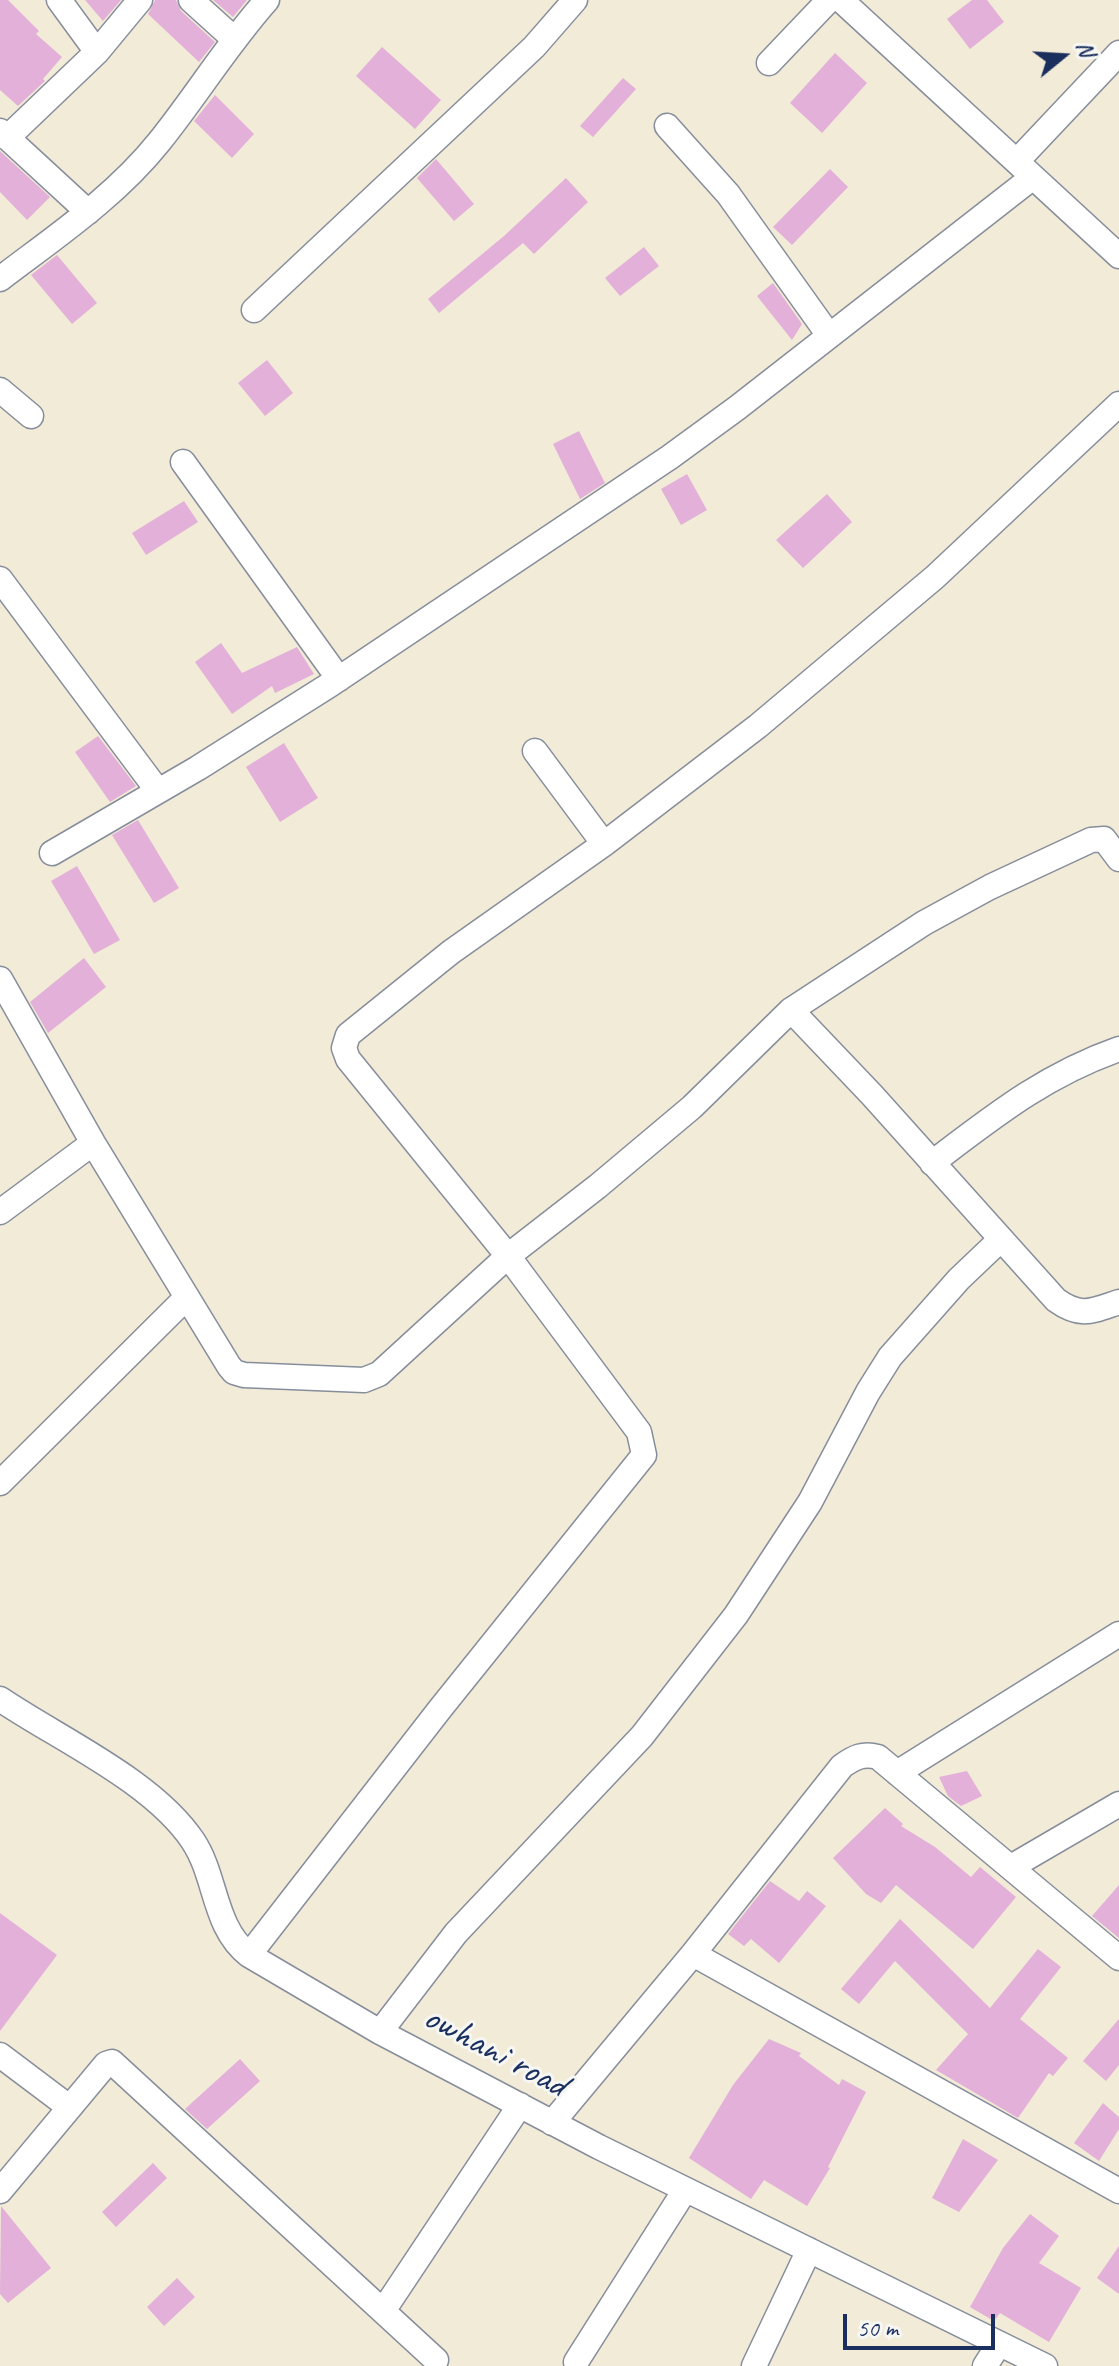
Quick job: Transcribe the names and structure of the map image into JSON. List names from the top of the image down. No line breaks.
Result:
{"streets":{"street":["owhani road"]},"scale_bar":"50 m","north":"right"}
